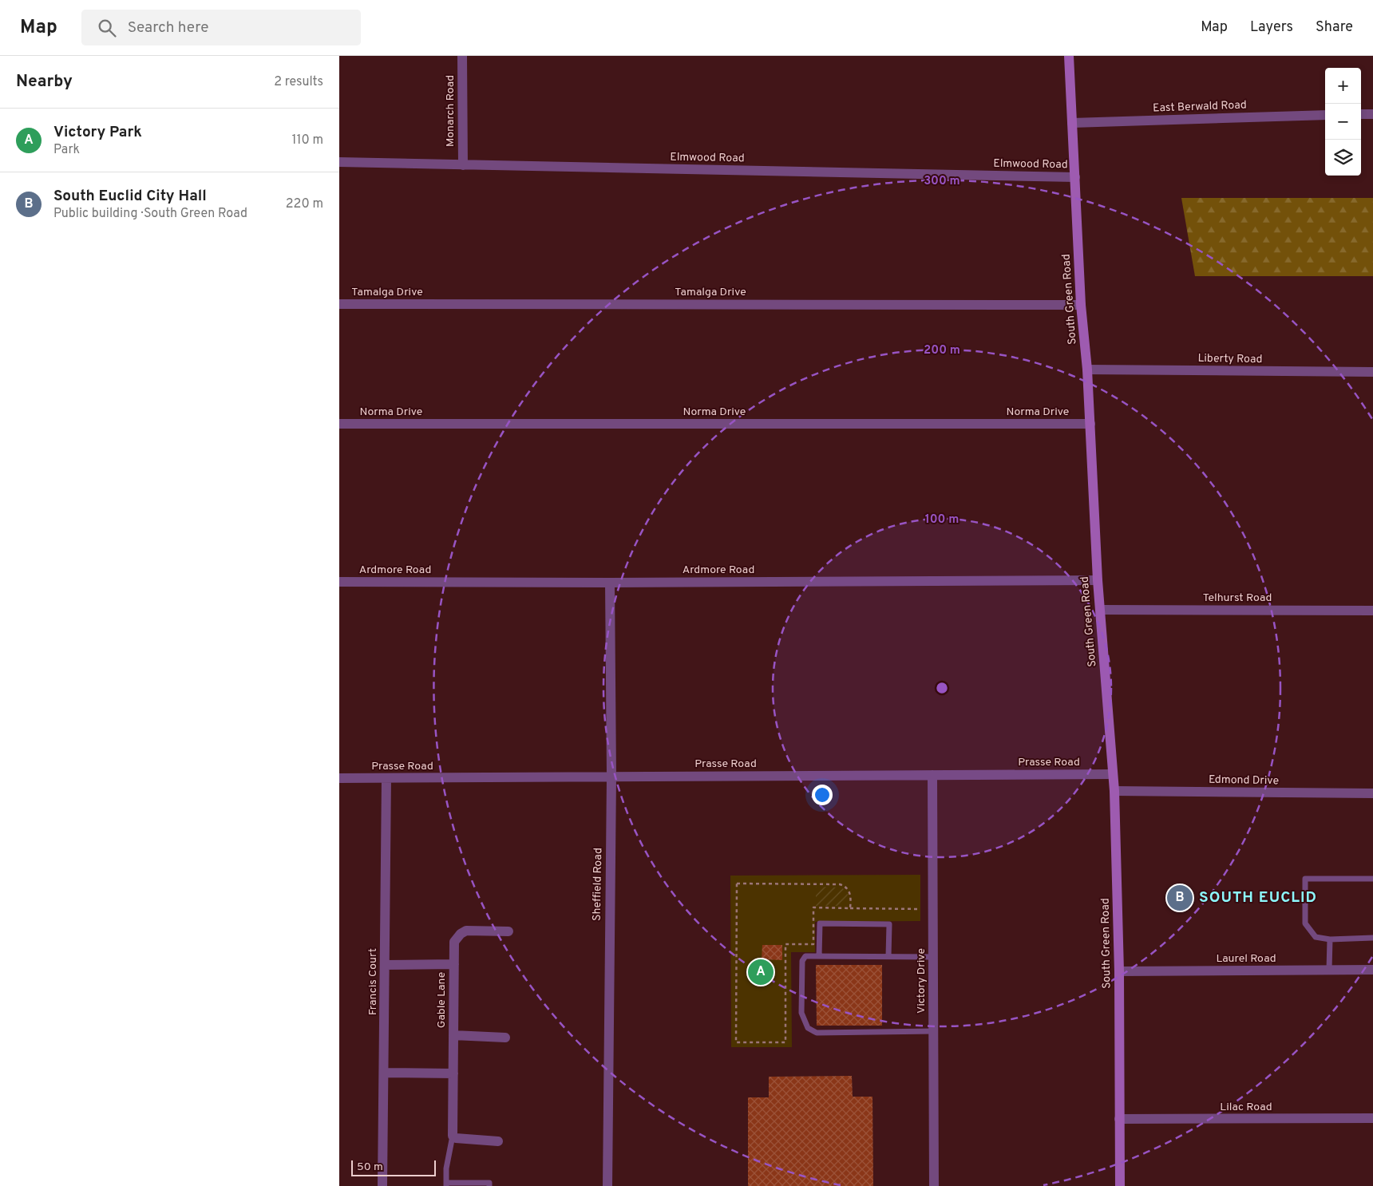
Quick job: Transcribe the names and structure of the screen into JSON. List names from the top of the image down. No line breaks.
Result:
{"streets":{"main road":["South Green Road"],"street":["East Berwald Road","Monarch Road","Elmwood Road","Tamalga Drive","Liberty Road","Norma Drive","Ardmore Road","Telhurst Road","Prasse Road","Edmond Drive","Sheffield Road","Laurel Road","Victory Drive","Francis Court","Gable Lane","Lilac Road"]},"crossings":[["East Berwald Road","South Green Road"],["Monarch Road","Elmwood Road"],["Elmwood Road","South Green Road"],["Tamalga Drive","South Green Road"],["South Green Road","Liberty Road"],["South Green Road","Norma Drive"],["South Green Road","Ardmore Road"],["South Green Road","Telhurst Road"],["South Green Road","Prasse Road"],["South Green Road","Edmond Drive"],["South Green Road","Laurel Road"],["South Green Road","Lilac Road"],["Ardmore Road","Sheffield Road"],["Prasse Road","Sheffield Road"],["Prasse Road","Victory Drive"],["Prasse Road","Francis Court"],["Francis Court","Gable Lane"]],"districts":["SOUTH EUCLID"],"scale_bar":"50 m","page":{"header":"Map","search":"Search here","nav":["Map","Layers","Share"],"heading":["Nearby","2 results"],"map_buttons":["+","−"],"list":[{"mark":"A","name":"Victory Park","note":"Park","value":"110 m"},{"mark":"B","name":"South Euclid City Hall","note":"Public building · South Green Road","value":"220 m"}],"pins":["B","A"],"scale":"50 m"},"rings":["300 m","200 m","100 m"]}
